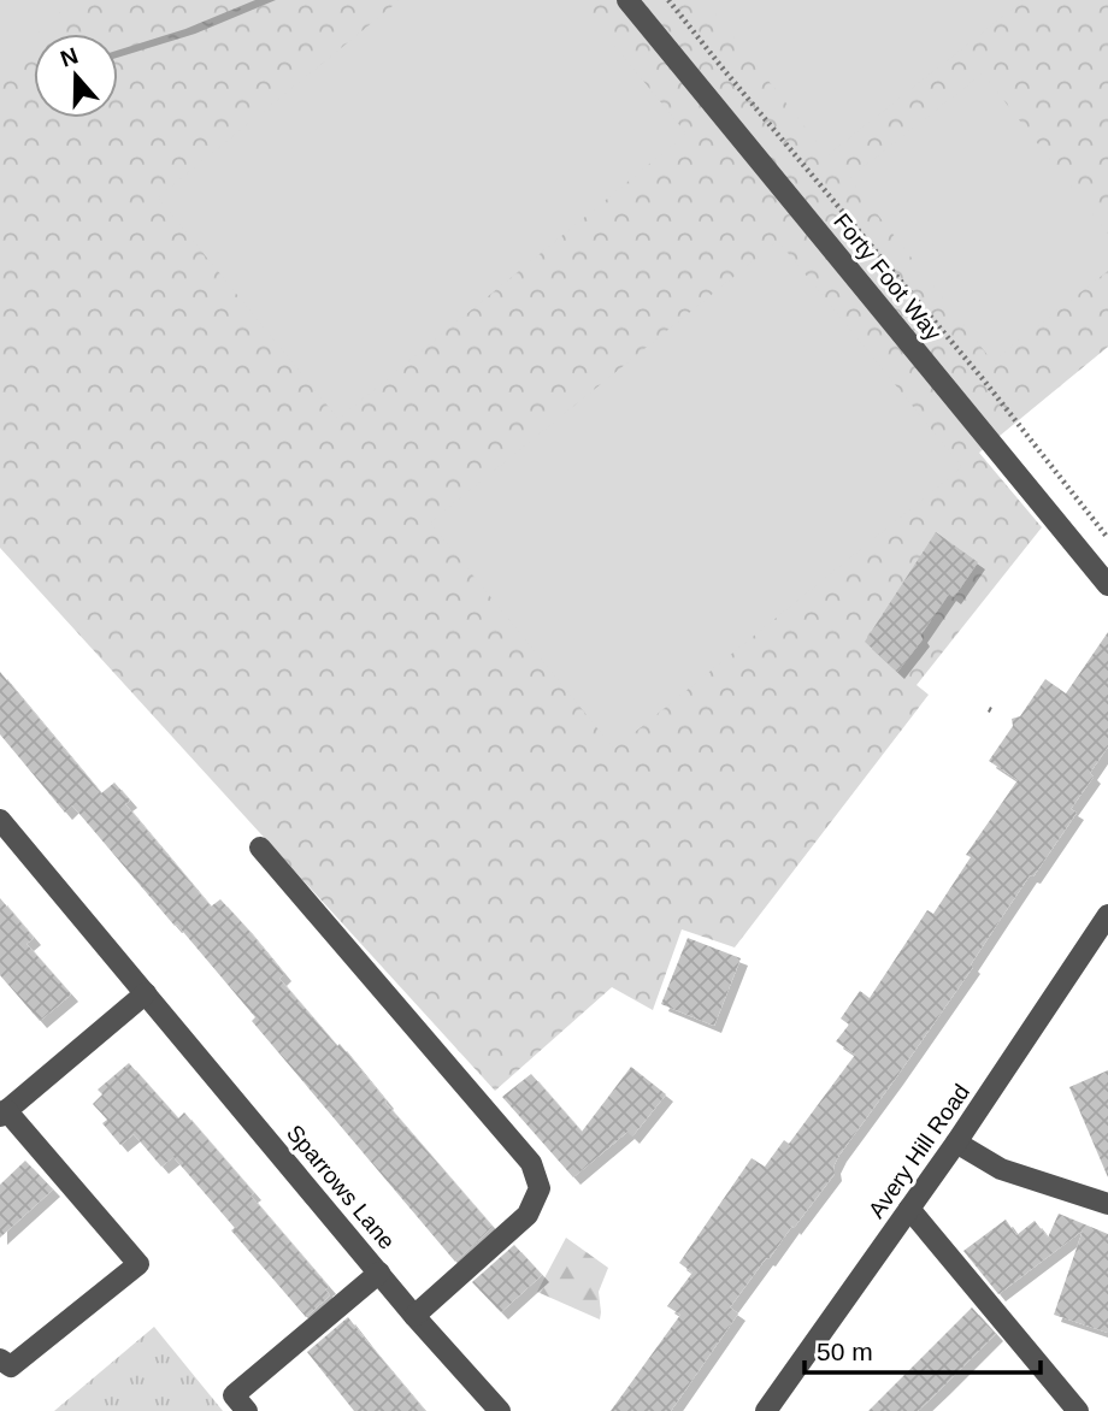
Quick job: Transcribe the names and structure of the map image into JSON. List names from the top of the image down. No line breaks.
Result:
{"streets":{"street":["Forty Foot Way","Avery Hill Road","Sparrows Lane"]},"scale_bar":"50 m","north":"top"}
